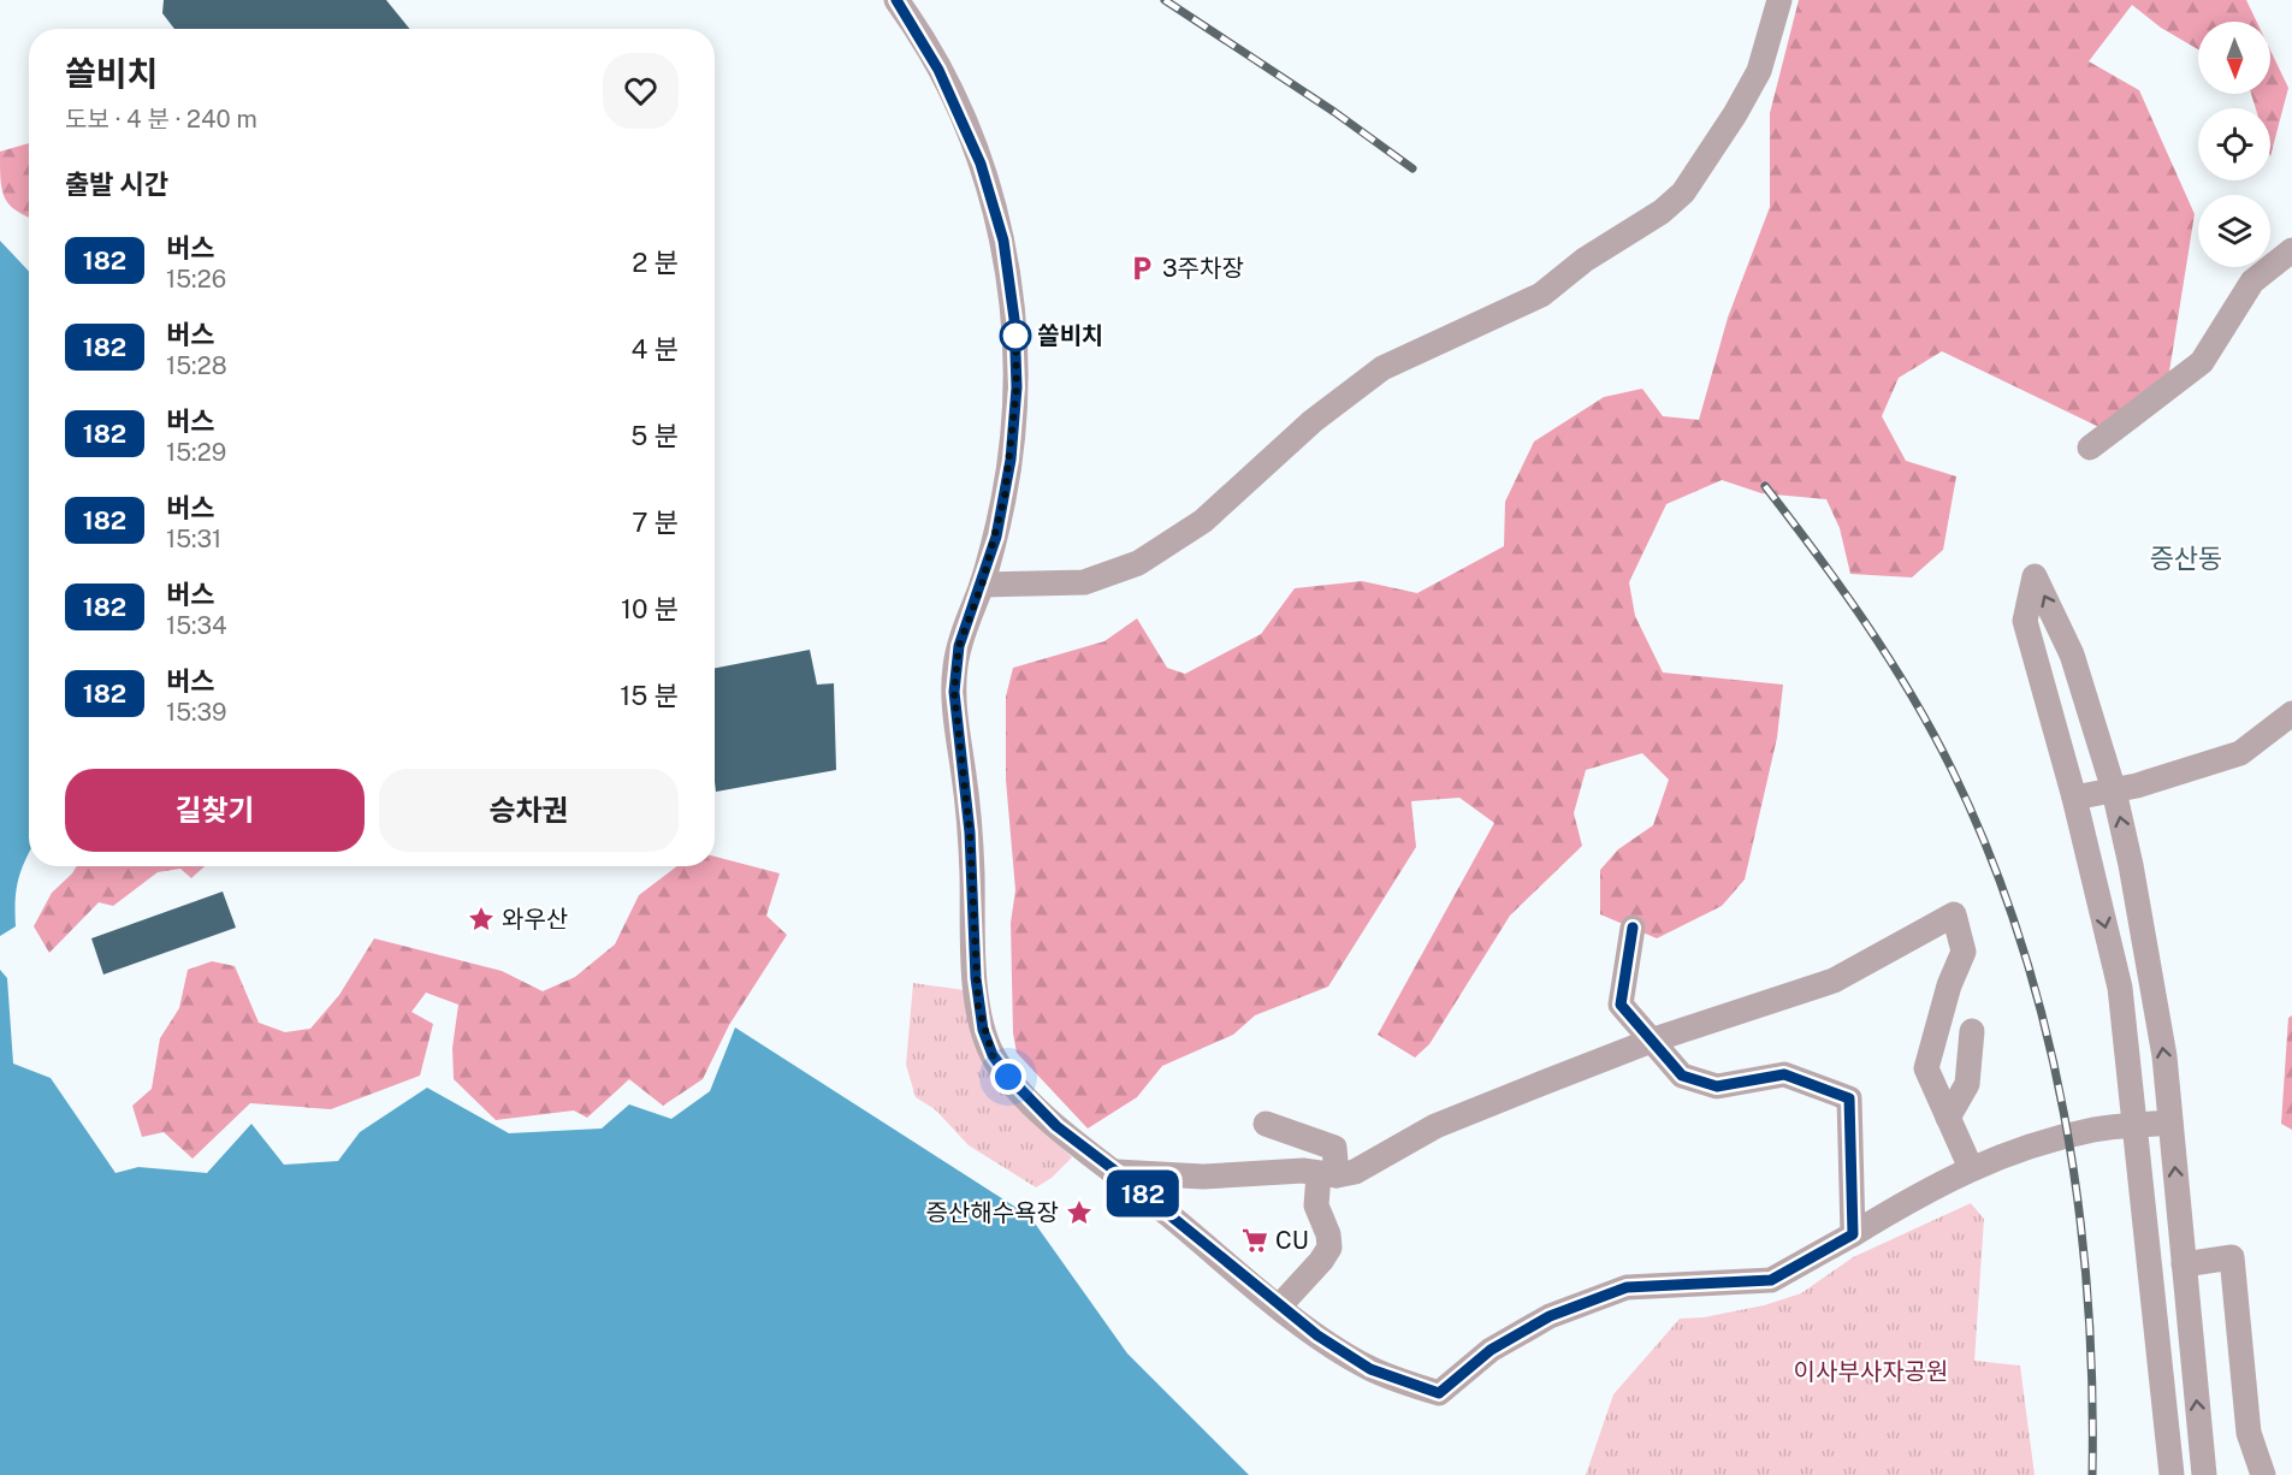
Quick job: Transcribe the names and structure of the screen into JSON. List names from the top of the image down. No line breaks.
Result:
{"districts":["증산동"],"parks":["이사부사자공원"],"places":{"parking":["3주차장"],"other":["쏠비치"],"place":["와우산","증산해수욕장"],"supermarket":["CU"]},"lines":["bus line 182"],"north":"bottom","page":{"on_map":"182","heading":[["쏠비치","도보 · 4 분 · 240 m"],"출발 시간"],"list":[{"mark":"182","name":"버스","note":"15:26","value":"2 분"},{"mark":"182","name":"버스","note":"15:28","value":"4 분"},{"mark":"182","name":"버스","note":"15:29","value":"5 분"},{"mark":"182","name":"버스","note":"15:31","value":"7 분"},{"mark":"182","name":"버스","note":"15:34","value":"10 분"},{"mark":"182","name":"버스","note":"15:39","value":"15 분"}],"buttons":["길찾기","승차권"]}}
